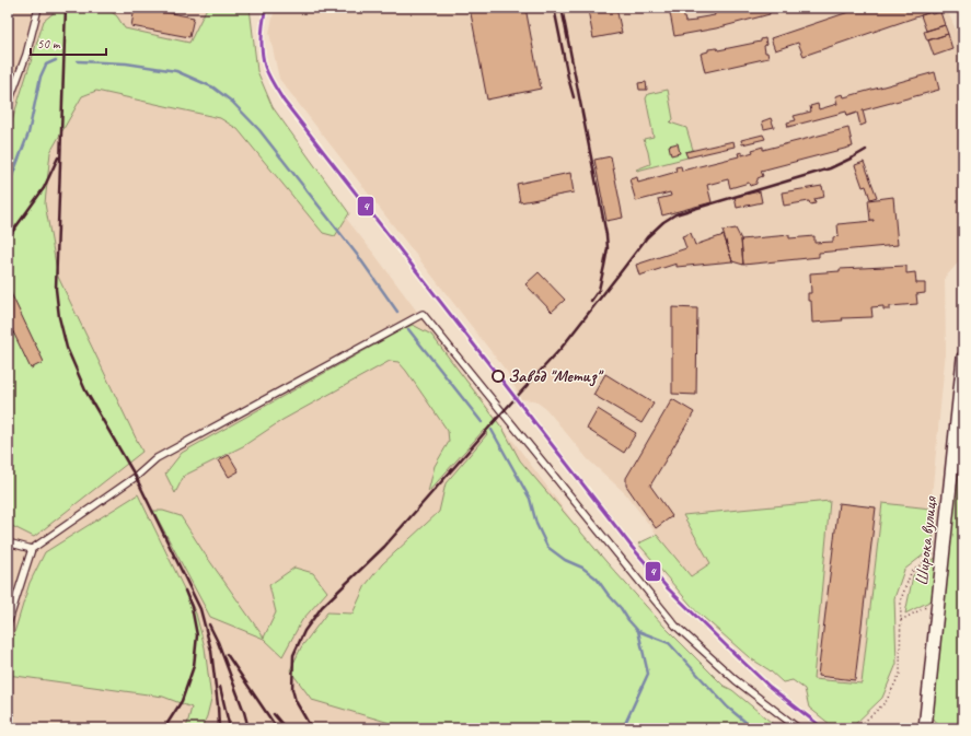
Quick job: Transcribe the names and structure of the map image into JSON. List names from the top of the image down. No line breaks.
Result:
{"streets":{"street":["Широка вулиця"]},"places":["Завод \"Метиз\""],"lines":["transit line 4"],"scale_bar":"50 m"}
